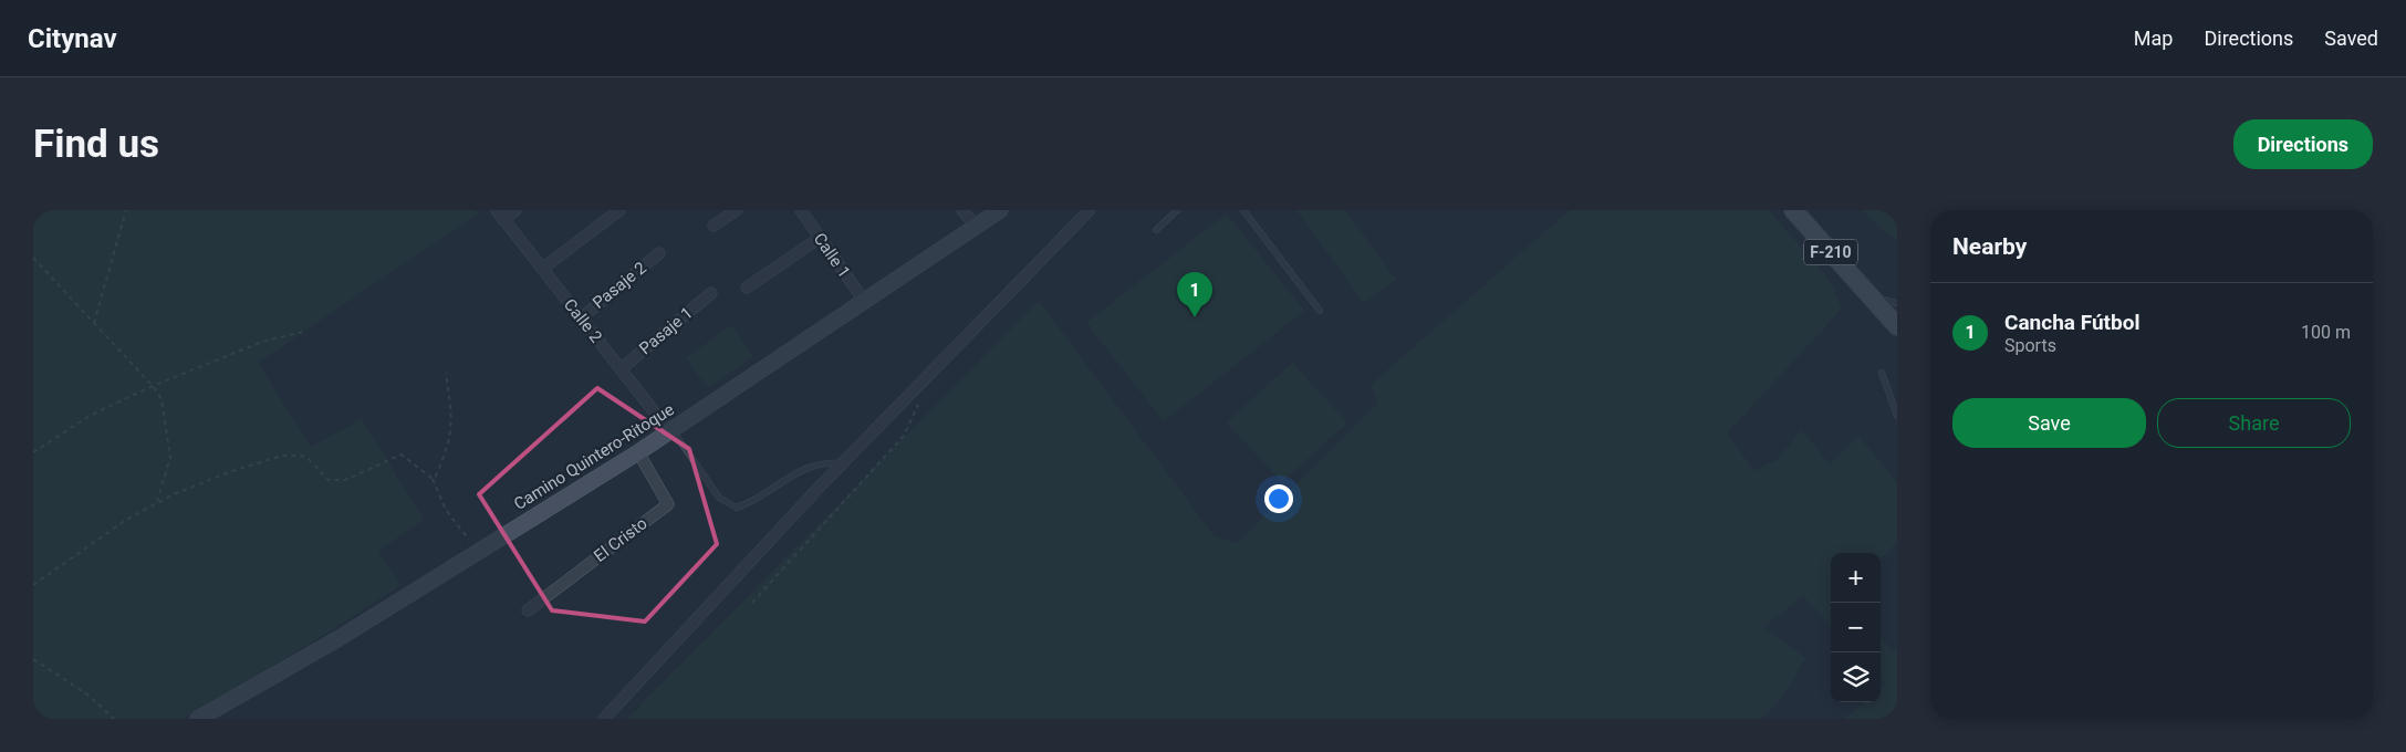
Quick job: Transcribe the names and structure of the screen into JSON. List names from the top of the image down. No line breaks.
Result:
{"streets":{"main road":["F-210","Camino Quintero-Ritoque"],"street":["Calle 1","Pasaje 2","Calle 2","Pasaje 1","El Cristo"]},"crossings":[["Calle 1","Camino Quintero-Ritoque"],["Pasaje 2","Calle 2"],["Calle 2","Pasaje 1"],["Calle 2","Camino Quintero-Ritoque"],["Camino Quintero-Ritoque","El Cristo"]],"page":{"header":"Citynav","nav":["Map","Directions","Saved"],"buttons":["Directions",["Save","Share"]],"title":"Find us","heading":"Nearby","pins":"1","list":[{"mark":"1","name":"Cancha Fútbol","note":"Sports","value":"100 m"}],"map_buttons":["+","−"]}}
